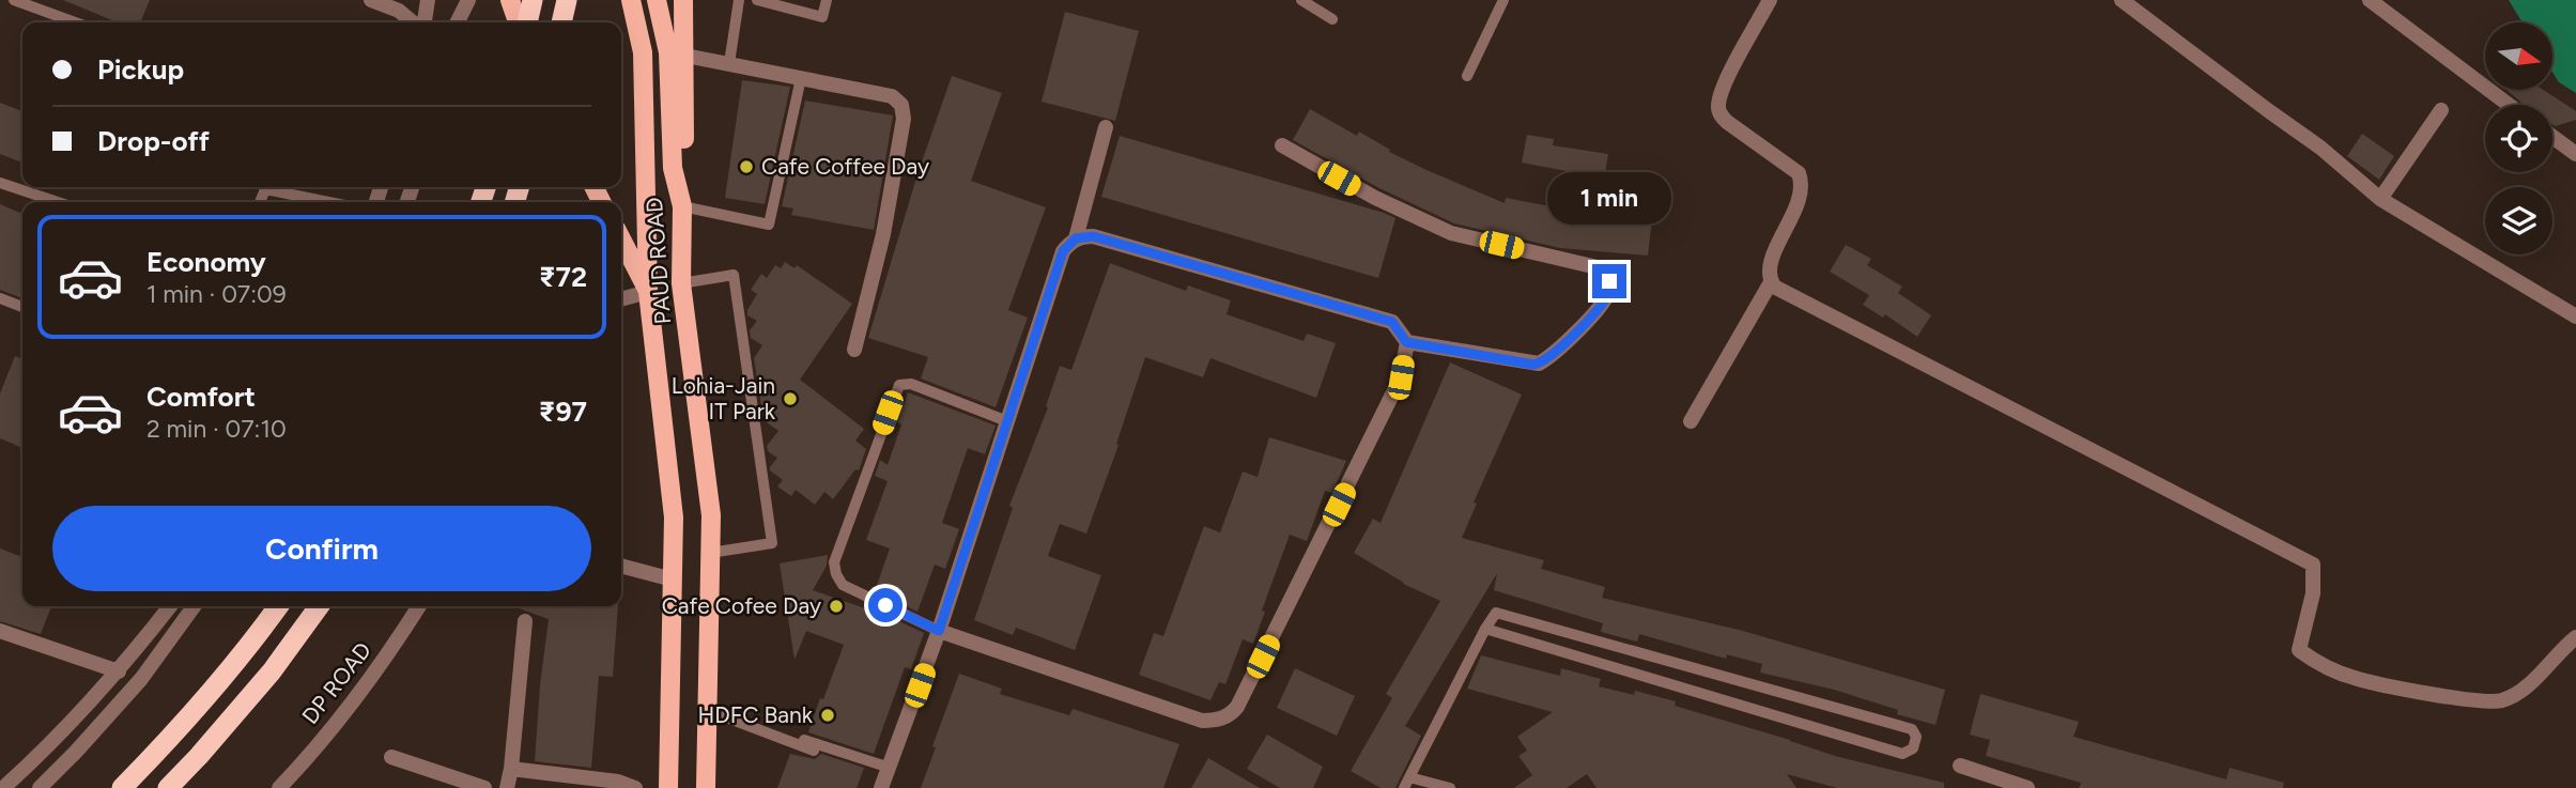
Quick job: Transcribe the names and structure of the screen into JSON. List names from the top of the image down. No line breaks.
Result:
{"streets":{"main road":["PAUD ROAD"],"street":["DP ROAD"]},"places":["Cafe Coffee Day","Lohia-Jain IT Park","Cafe Cofee Day","HDFC Bank"],"north":"right","page":{"banner":["Pickup","Drop-off"],"bubble":"1 min","list":[{"name":"Economy","note":"1 min · 07:09","value":"₹72"},{"name":"Comfort","note":"2 min · 07:10","value":"₹97"}],"buttons":"Confirm"}}
